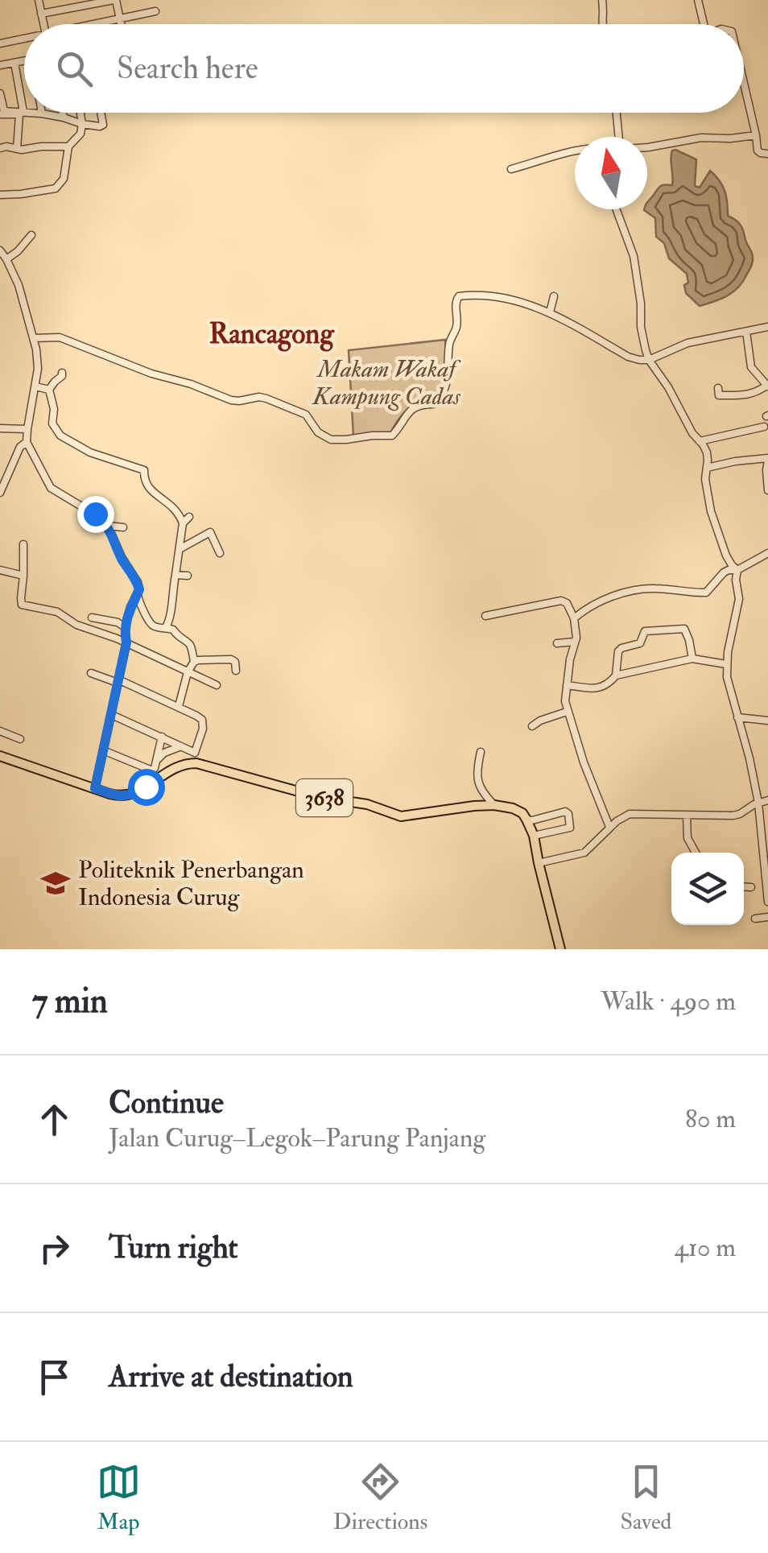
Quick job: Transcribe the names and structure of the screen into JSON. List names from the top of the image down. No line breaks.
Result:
{"streets":{"main road":["3638"]},"districts":["Rancagong"],"parks":["Makam Wakaf Kampung Cadas"],"places":{"school or university":["Politeknik Penerbangan Indonesia Curug"]},"north":"top","page":{"search":"Search here","heading":["7 min","Walk · 490 m"],"list":[["Continue","Jalan Curug–Legok–Parung Panjang","80 m"],["Turn right","410 m"],"Arrive at destination"],"nav":["Map","Directions","Saved"]}}
